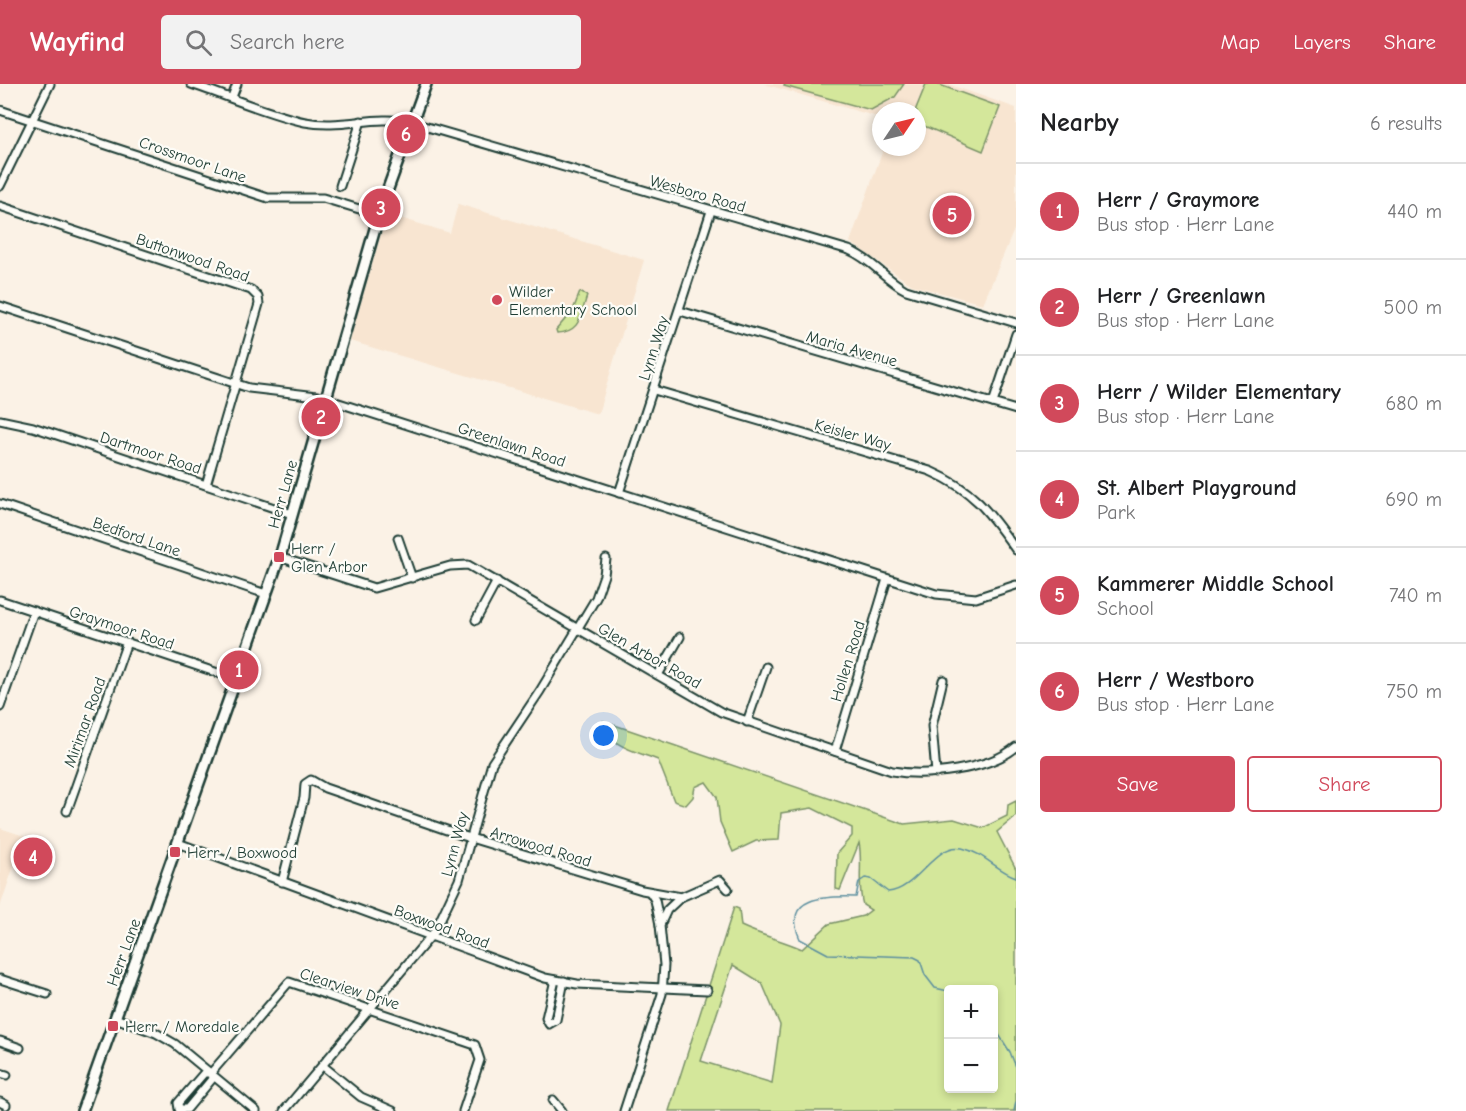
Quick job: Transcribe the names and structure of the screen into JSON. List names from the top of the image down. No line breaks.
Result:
{"streets":{"main road":["Herr Lane"],"street":["Crossmoor Lane","Wesboro Road","Buttonwood Road","Lynn Way","Maria Avenue","Keisler Way","Greenlawn Road","Dartmoor Road","Bedford Lane","Graymoor Road","Glen Arbor Road","Hollen Road","Mirimar Road","Arrowood Road","Boxwood Road","Clearview Drive"]},"crossings":[["Crossmoor Lane","Herr Lane"],["Wesboro Road","Lynn Way"],["Wesboro Road","Herr Lane"],["Buttonwood Road","Greenlawn Road"],["Buttonwood Road","Dartmoor Road"],["Lynn Way","Maria Avenue"],["Lynn Way","Keisler Way"],["Lynn Way","Greenlawn Road"],["Lynn Way","Glen Arbor Road"],["Lynn Way","Arrowood Road"],["Lynn Way","Boxwood Road"],["Lynn Way","Clearview Drive"],["Greenlawn Road","Herr Lane"],["Greenlawn Road","Hollen Road"],["Dartmoor Road","Herr Lane"],["Herr Lane","Bedford Lane"],["Herr Lane","Graymoor Road"],["Herr Lane","Glen Arbor Road"],["Herr Lane","Boxwood Road"],["Graymoor Road","Mirimar Road"],["Glen Arbor Road","Hollen Road"],["Arrowood Road","Boxwood Road"]],"places":{"other":["Wilder Elementary School"],"transit":["Herr / Glen Arbor","Herr / Boxwood","Herr / Moredale"]},"north":"top right","page":{"header":"Wayfind","search":"Search here","nav":["Map","Layers","Share"],"heading":["Nearby","6 results"],"pins":["6","3","5","2","1","4"],"list":[{"mark":"1","name":"Herr / Graymore","note":"Bus stop · Herr Lane","value":"440 m"},{"mark":"2","name":"Herr / Greenlawn","note":"Bus stop · Herr Lane","value":"500 m"},{"mark":"3","name":"Herr / Wilder Elementary","note":"Bus stop · Herr Lane","value":"680 m"},{"mark":"4","name":"St. Albert Playground","note":"Park","value":"690 m"},{"mark":"5","name":"Kammerer Middle School","note":"School","value":"740 m"},{"mark":"6","name":"Herr / Westboro","note":"Bus stop · Herr Lane","value":"750 m"}],"buttons":["Save","Share"],"map_buttons":["+","−"]}}
